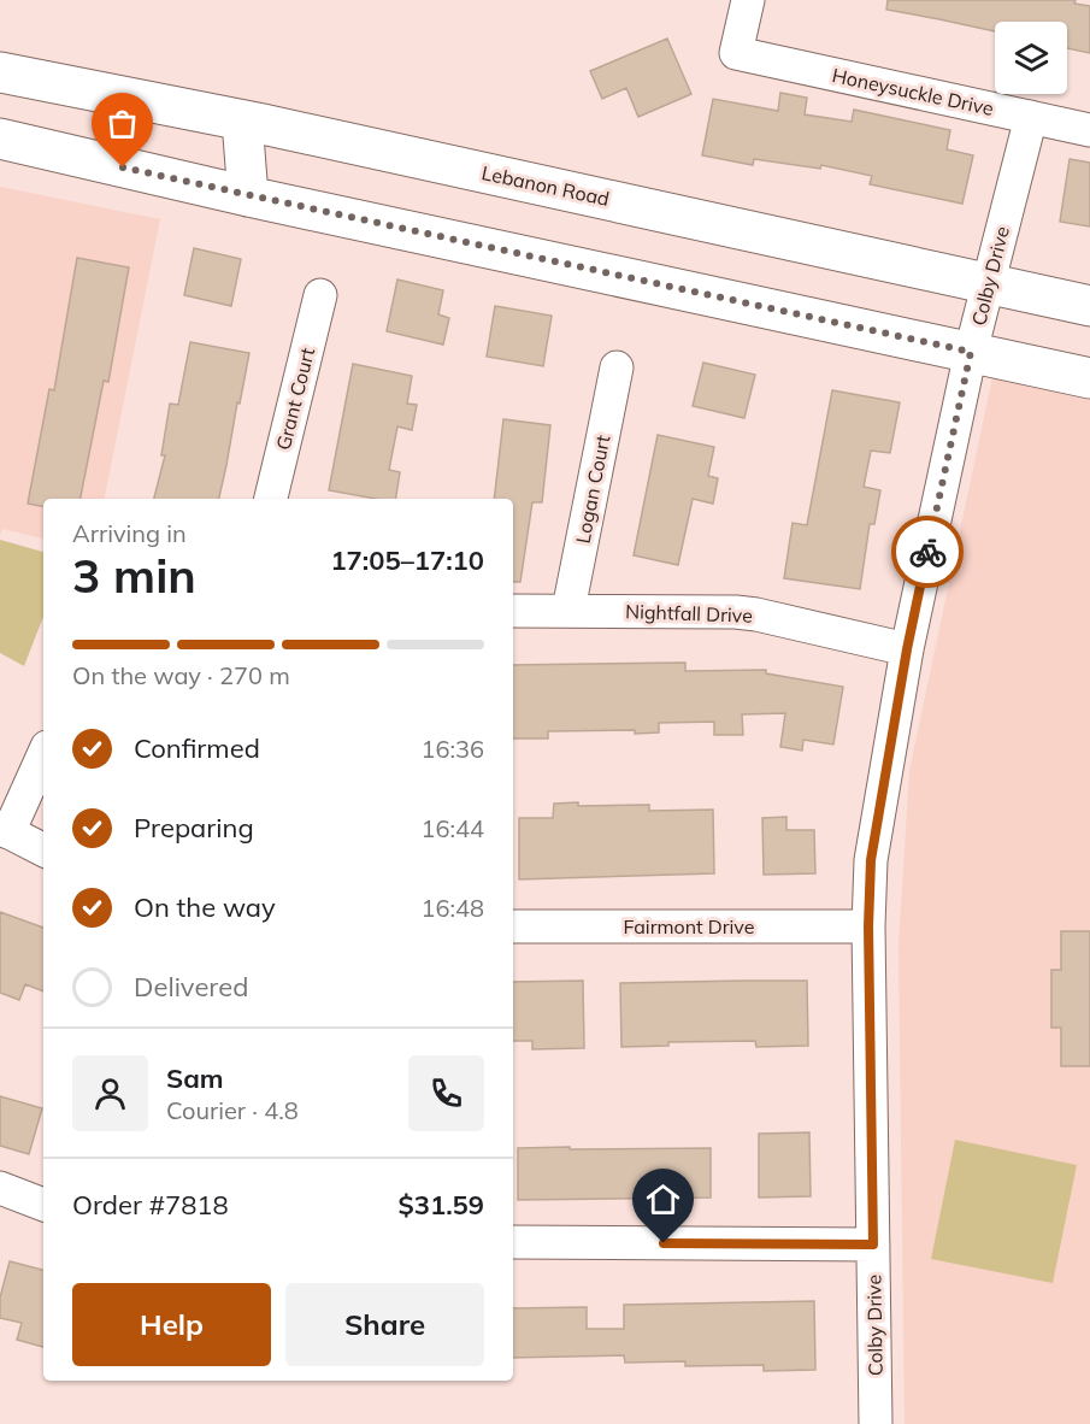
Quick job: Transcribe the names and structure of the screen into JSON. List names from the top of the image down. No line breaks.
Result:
{"streets":{"main road":["Lebanon Road"],"street":["Honeysuckle Drive","Colby Drive","Grant Court","Logan Court","Nightfall Drive","Fairmont Drive"]},"crossings":[["Honeysuckle Drive","Colby Drive"],["Lebanon Road","Colby Drive"],["Colby Drive","Nightfall Drive"],["Colby Drive","Fairmont Drive"],["Logan Court","Nightfall Drive"]],"page":{"heading":["3 min","Arriving in","17:05–17:10"],"panel":["Sam","Courier · 4.8","Order #7818","$31.59"],"bar":"On the way · 270 m","list":[["Confirmed","16:36"],["Preparing","16:44"],["On the way","16:48"],"Delivered"],"buttons":["Help","Share"]}}
